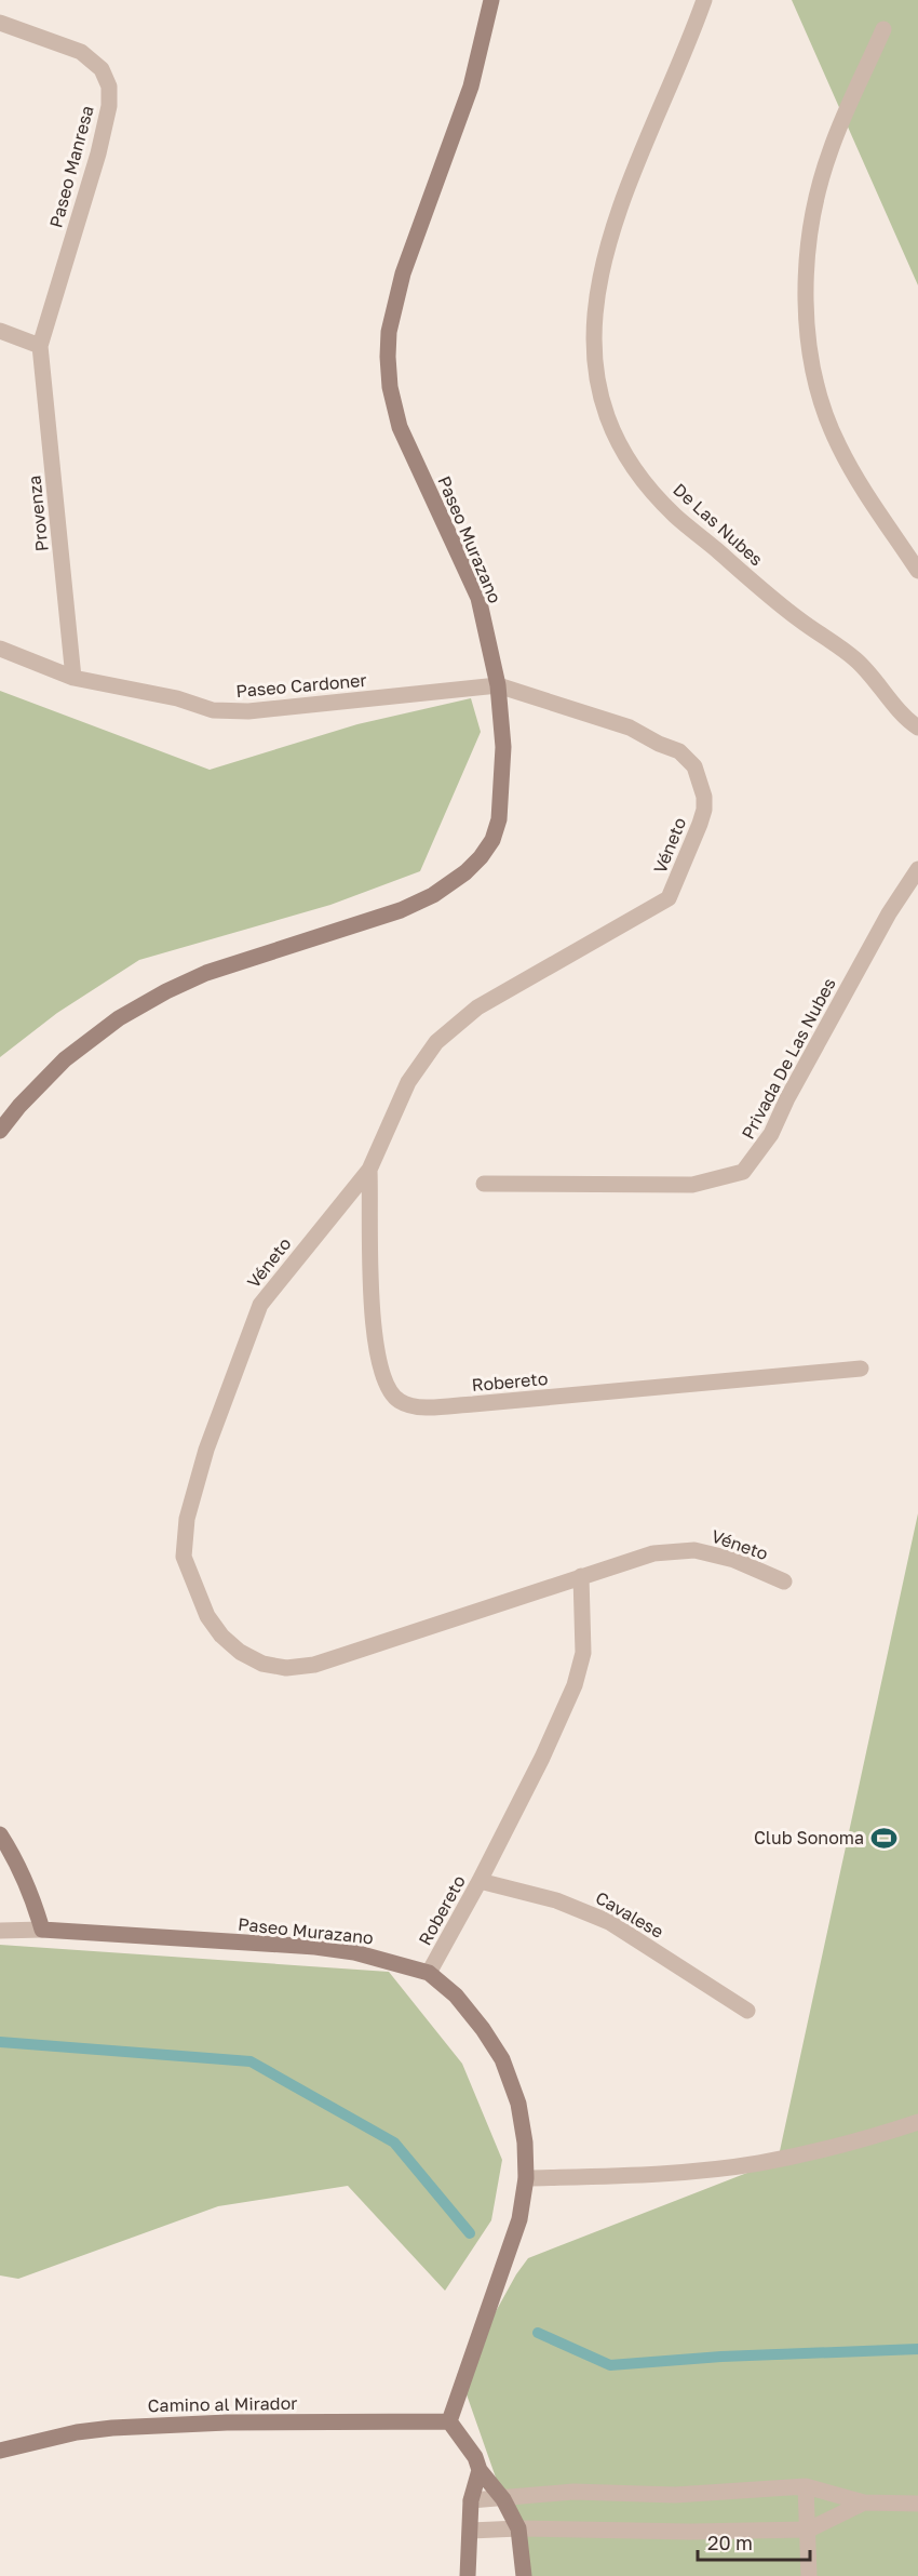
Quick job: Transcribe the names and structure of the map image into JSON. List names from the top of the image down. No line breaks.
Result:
{"streets":{"street":["Paseo Manresa","Provenza","De Las Nubes","Paseo Murazano","Paseo Cardoner","Véneto","Privada De Las Nubes","Robereto","Cavalese","Camino al Mirador"]},"crossings":[["Paseo Manresa","Provenza"],["Provenza","Paseo Cardoner"],["Paseo Murazano","Paseo Cardoner"],["Paseo Murazano","Véneto"],["Paseo Murazano","Robereto"],["Paseo Murazano","Camino al Mirador"],["Paseo Cardoner","Véneto"],["Véneto","Robereto"],["Robereto","Cavalese"]],"places":{"sports":["Club Sonoma"]},"scale_bar":"20 m"}
